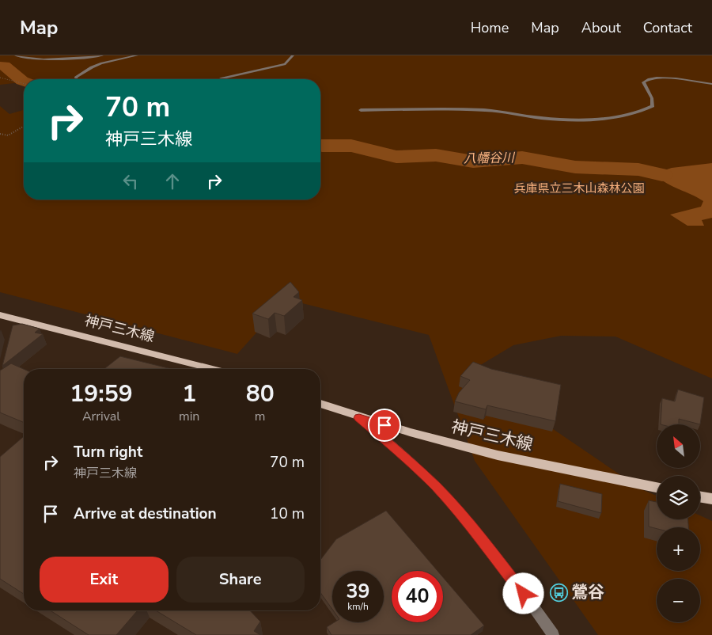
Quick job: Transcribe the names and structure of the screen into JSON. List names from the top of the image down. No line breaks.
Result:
{"streets":{"main road":["神戸三木線"]},"water":["八幡谷川"],"parks":["兵庫県立三木山森林公園"],"places":{"bus stop":["鶯谷"]},"north":"top left","page":{"header":"Map","nav":["Home","Map","About","Contact"],"turn":["70 m","神戸三木線"],"eta":["19:59","Arrival","1","min","80","m"],"map_buttons":["+","−"],"list":[{"name":"Turn right","note":"神戸三木線","value":"70 m"},{"name":"Arrive at destination","value":"10 m"}],"buttons":["Exit","Share"],"speed":"39 km/h","limit":"40"}}
